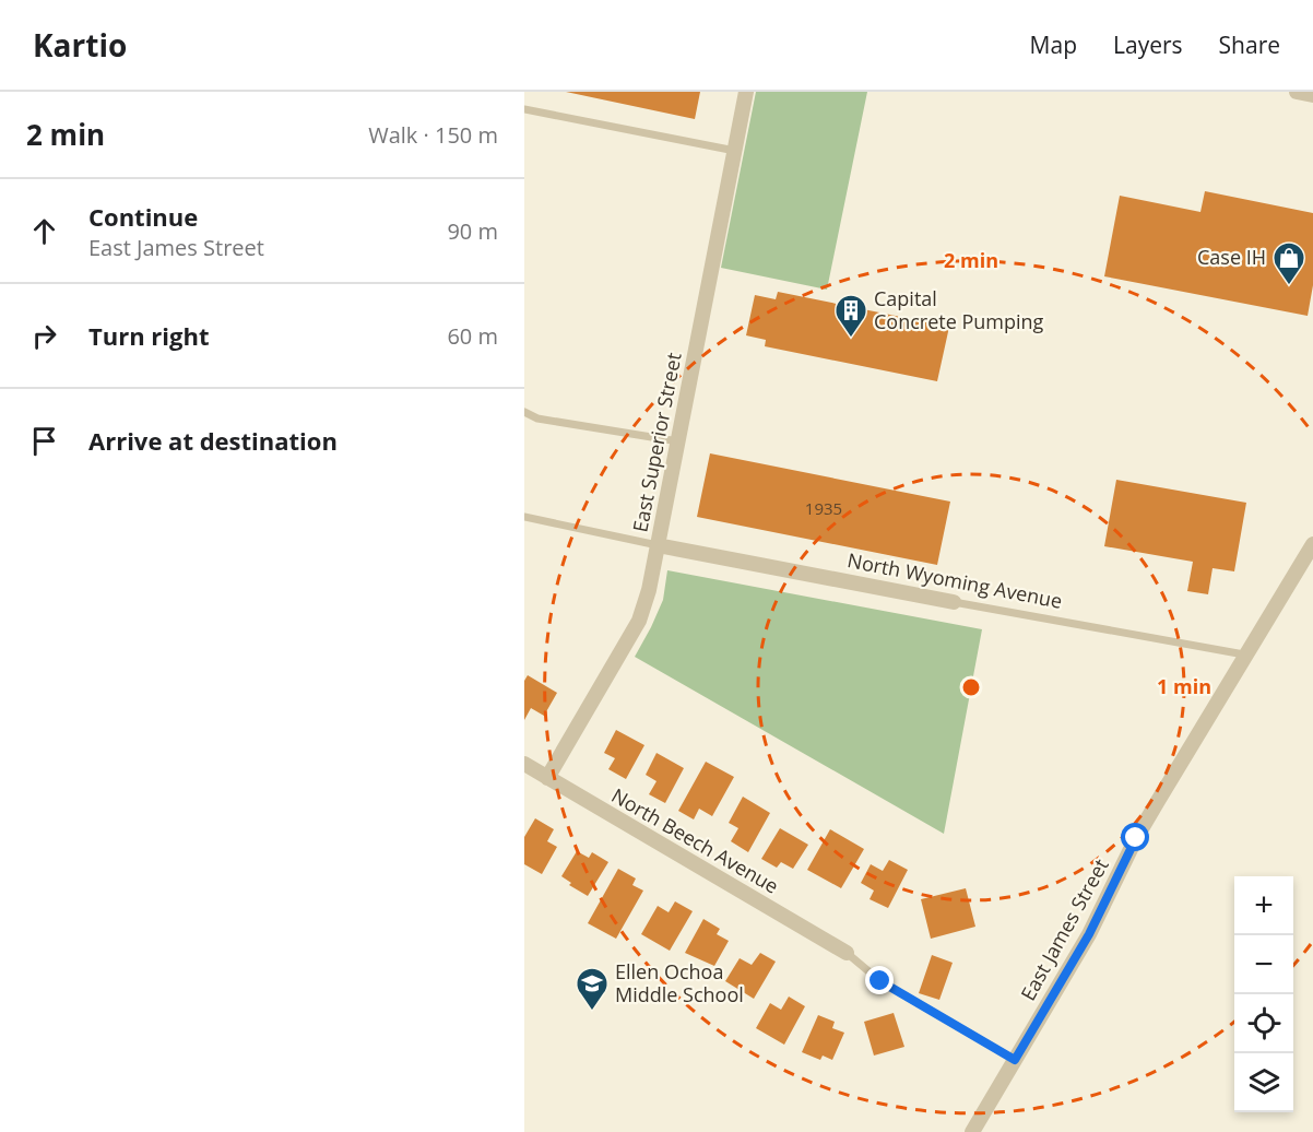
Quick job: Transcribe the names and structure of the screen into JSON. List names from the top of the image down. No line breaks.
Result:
{"streets":{"street":["East Superior Street","North Wyoming Avenue","North Beech Avenue","East James Street"]},"crossings":[["East Superior Street","North Wyoming Avenue"],["East Superior Street","North Beech Avenue"],["North Wyoming Avenue","East James Street"]],"places":{"shop":["Case IH"],"building":["Capital Concrete Pumping"],"school or university":["Ellen Ochoa Middle School"]},"house_numbers":["1935"],"page":{"header":"Kartio","nav":["Map","Layers","Share"],"heading":["2 min","Walk · 150 m"],"list":[["Continue","East James Street","90 m"],["Turn right","60 m"],"Arrive at destination"],"map_buttons":["+","−"]},"rings":["2 min","1 min"]}
